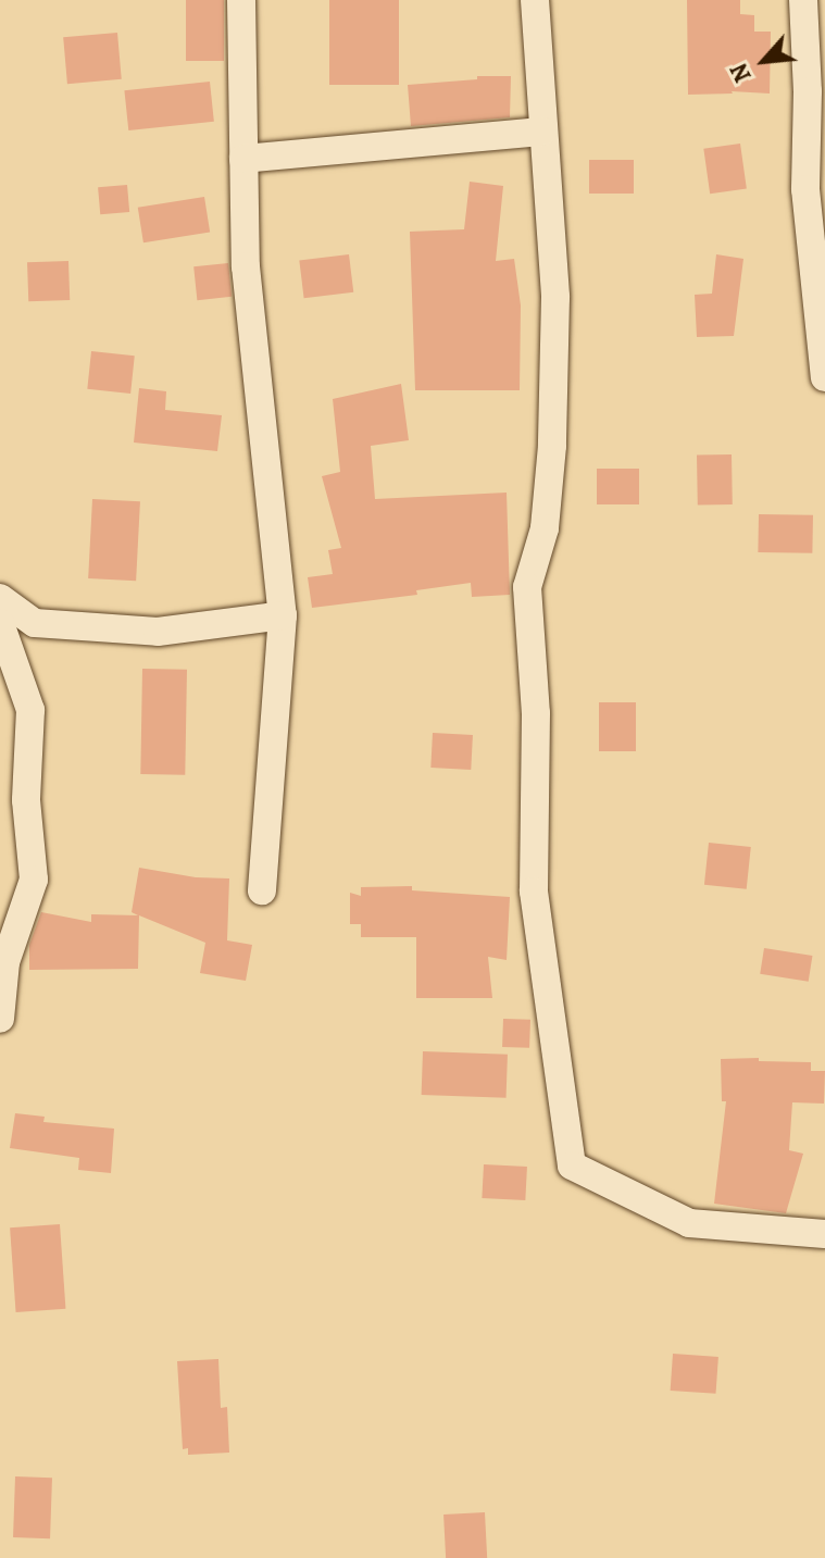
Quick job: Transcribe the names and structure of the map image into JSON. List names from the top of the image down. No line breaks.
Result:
{"north":"bottom left"}
